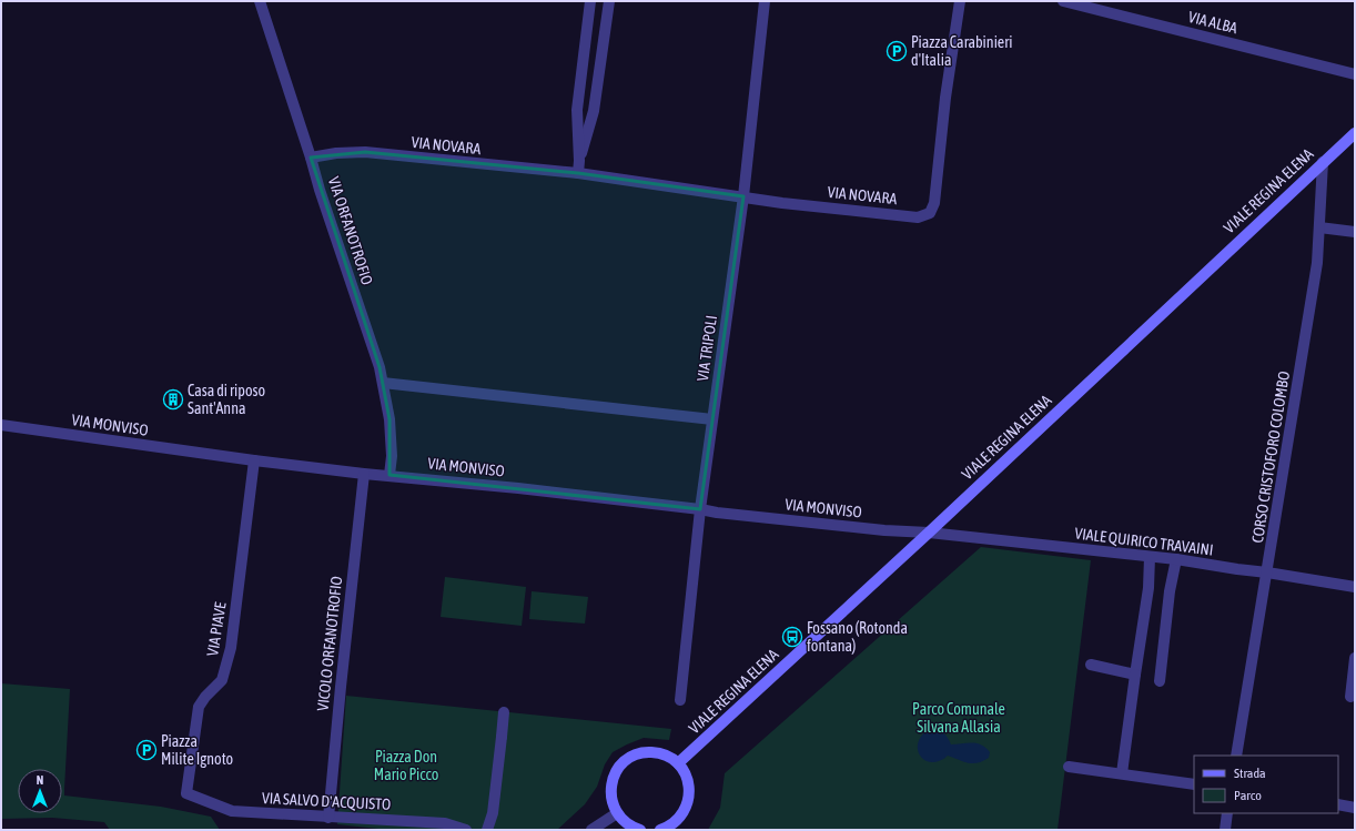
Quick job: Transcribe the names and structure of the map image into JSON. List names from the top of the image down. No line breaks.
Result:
{"streets":{"main road":["VIALE REGINA ELENA"],"street":["VIA ALBA","VIA NOVARA","VIA ORFANOTROFIO","VIA TRIPOLI","VIA MONVISO","CORSO CRISTOFORO COLOMBO","VIALE QUIRICO TRAVAINI","VIA PIAVE","VICOLO ORFANOTROFIO","VIA SALVO D'ACQUISTO"]},"crossings":[["VIA NOVARA","VIA ORFANOTROFIO"],["VIA NOVARA","VIA TRIPOLI"],["VIALE REGINA ELENA","VIA MONVISO"],["VIALE REGINA ELENA","CORSO CRISTOFORO COLOMBO"],["VIALE REGINA ELENA","VIALE QUIRICO TRAVAINI"],["VIA ORFANOTROFIO","VIA MONVISO"],["VIA TRIPOLI","VIA MONVISO"],["VIA MONVISO","VIALE QUIRICO TRAVAINI"],["VIA MONVISO","VIA PIAVE"],["VIA MONVISO","VICOLO ORFANOTROFIO"],["CORSO CRISTOFORO COLOMBO","VIALE QUIRICO TRAVAINI"],["VIA PIAVE","VIA SALVO D'ACQUISTO"],["VICOLO ORFANOTROFIO","VIA SALVO D'ACQUISTO"]],"parks":["Parco Comunale Silvana Allasia","Piazza Don Mario Picco"],"places":{"parking":["Piazza Carabinieri d'Italia","Piazza Milite Ignoto"],"building":["Casa di riposo Sant'Anna"],"bus stop":["Fossano (Rotonda fontana)"]},"legend":["Strada","Parco"],"north":"top"}
